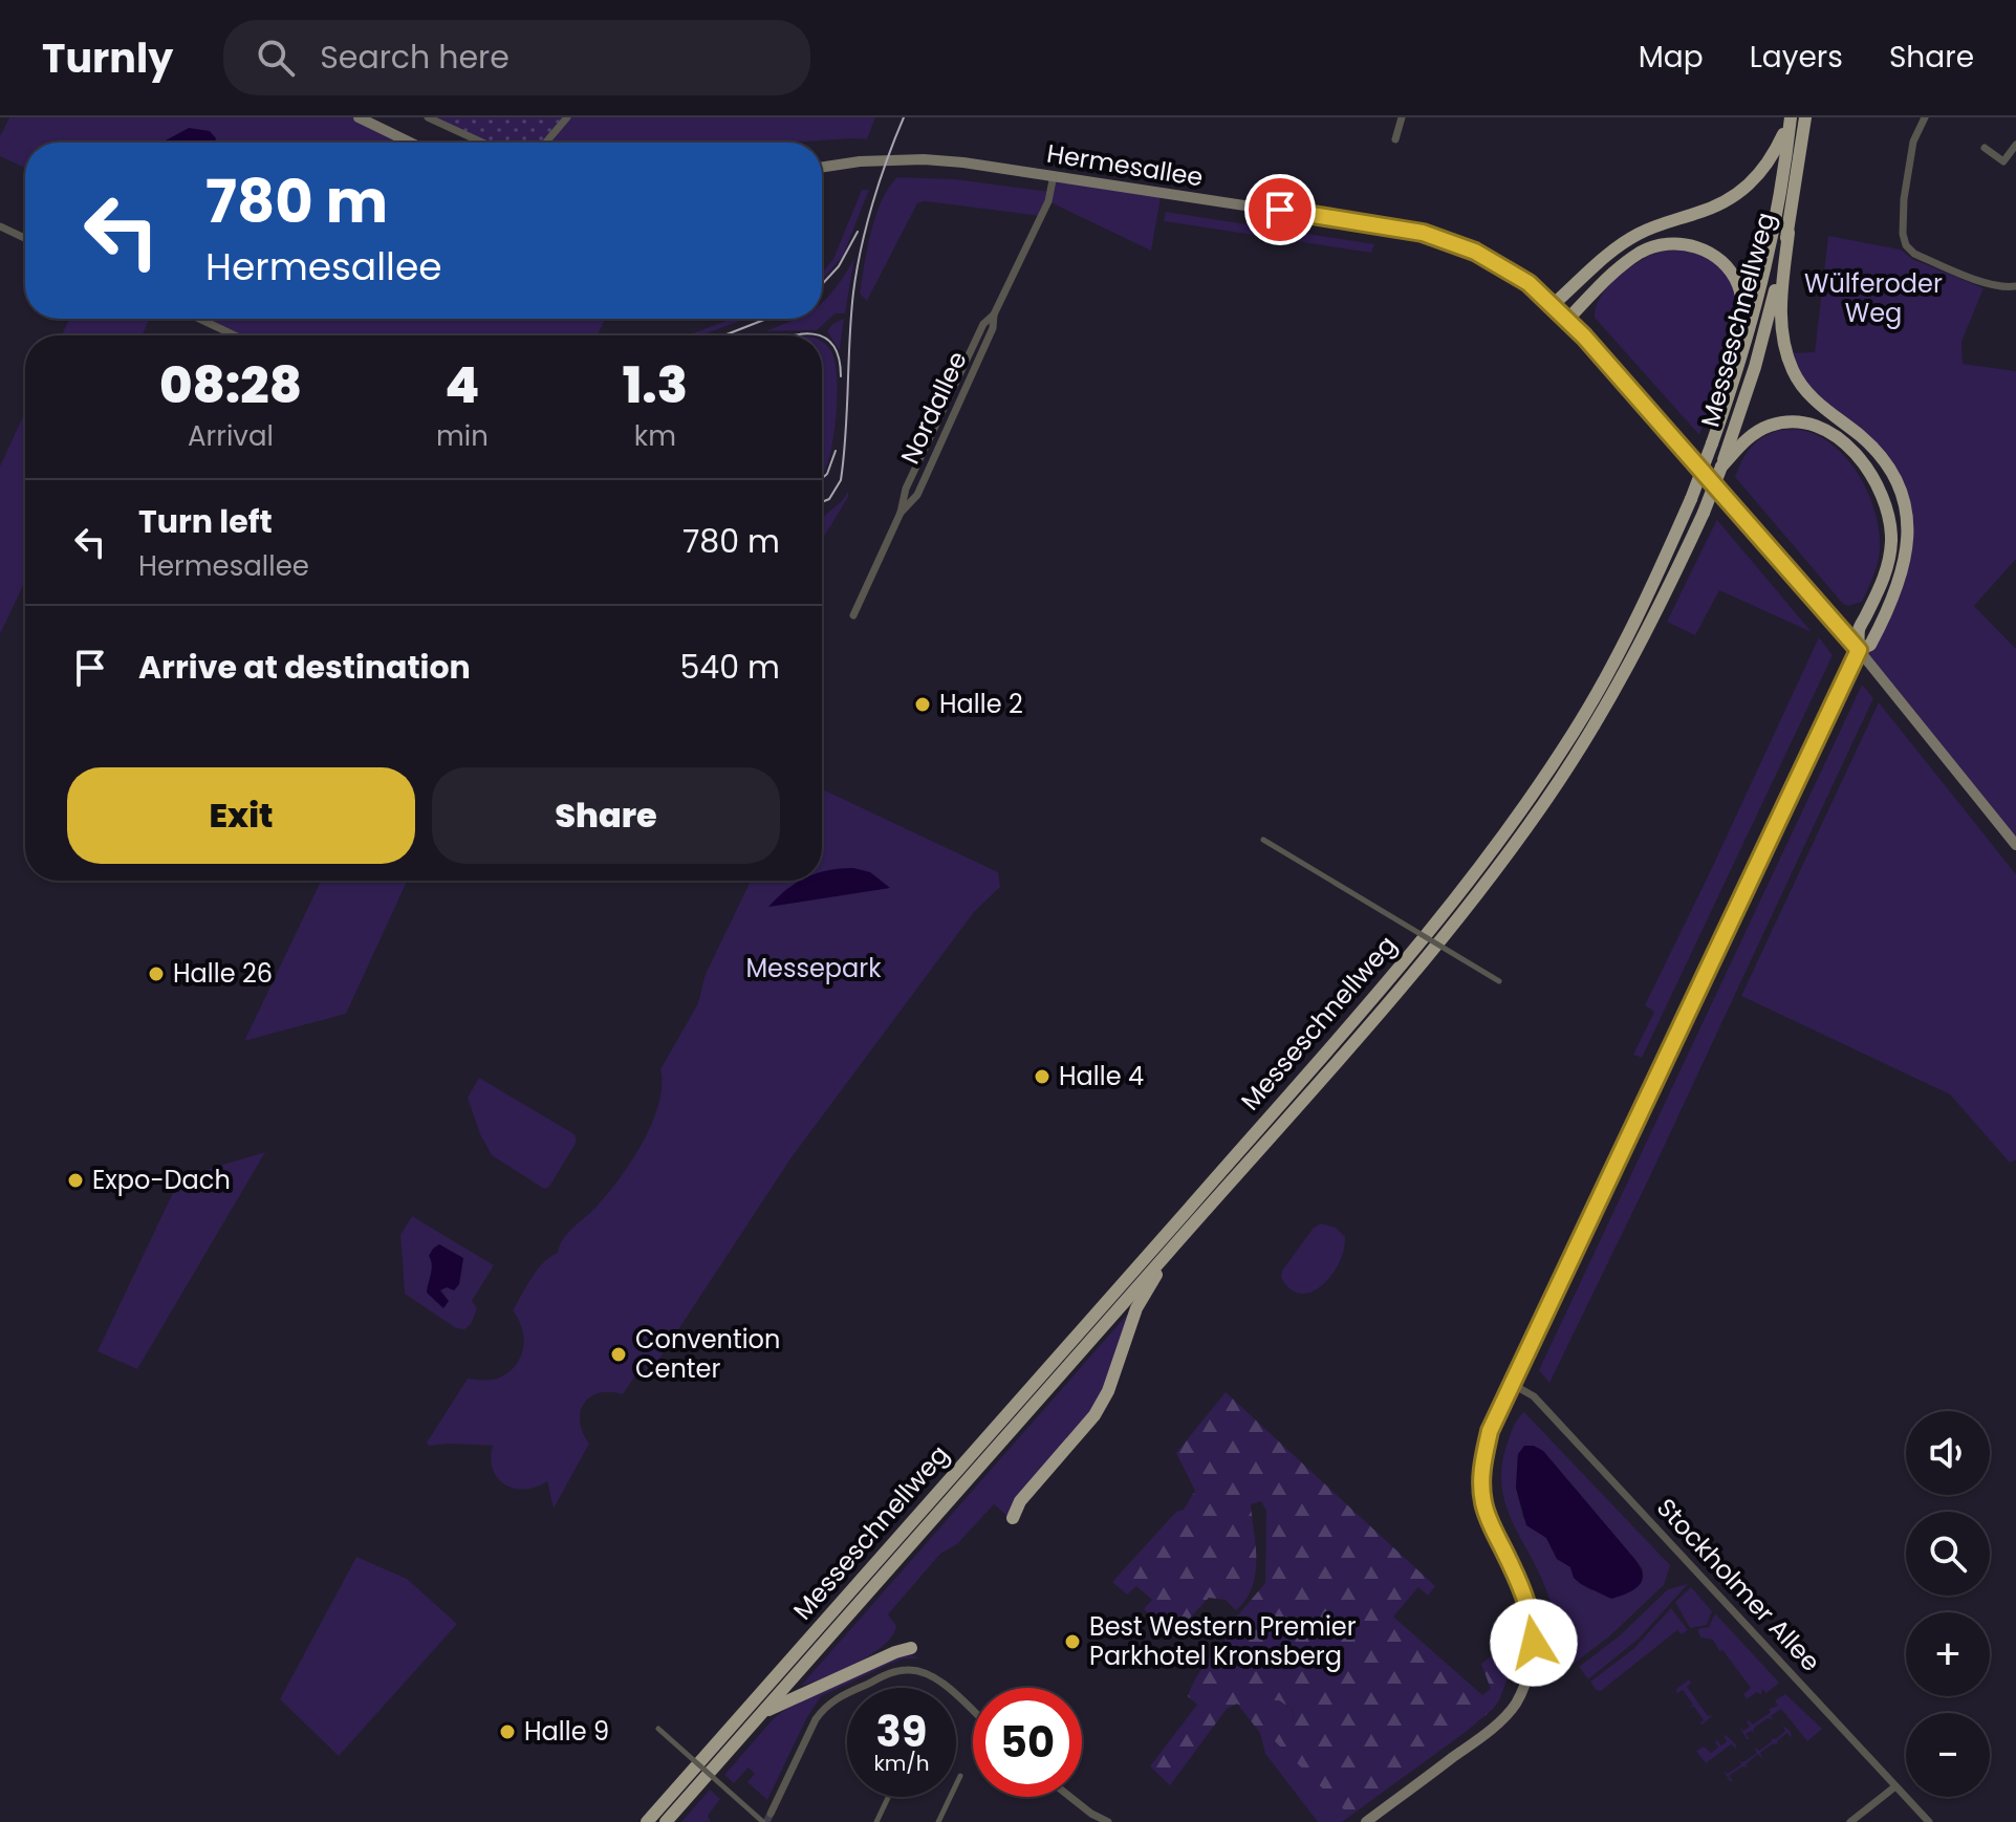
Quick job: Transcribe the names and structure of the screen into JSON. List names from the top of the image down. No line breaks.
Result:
{"streets":{"highway":["Messeschnellweg"],"main road":["Hermesallee"],"street":["Nordallee","Stockholmer Allee"]},"crossings":[["Hermesallee","Nordallee"]],"parks":["Wülferoder Weg","Messepark"],"places":["Halle 2","Halle 26","Halle 4","Expo-Dach","Convention Center","Best Western Premier Parkhotel Kronsberg","Halle 9"],"page":{"header":"Turnly","search":"Search here","nav":["Map","Layers","Share"],"turn":["780 m","Hermesallee"],"eta":["08:28","Arrival","4","min","1.3","km"],"list":[{"name":"Turn left","note":"Hermesallee","value":"780 m"},{"name":"Arrive at destination","value":"540 m"}],"buttons":["Exit","Share"],"map_buttons":["+","−"],"speed":"39 km/h","limit":"50"}}
